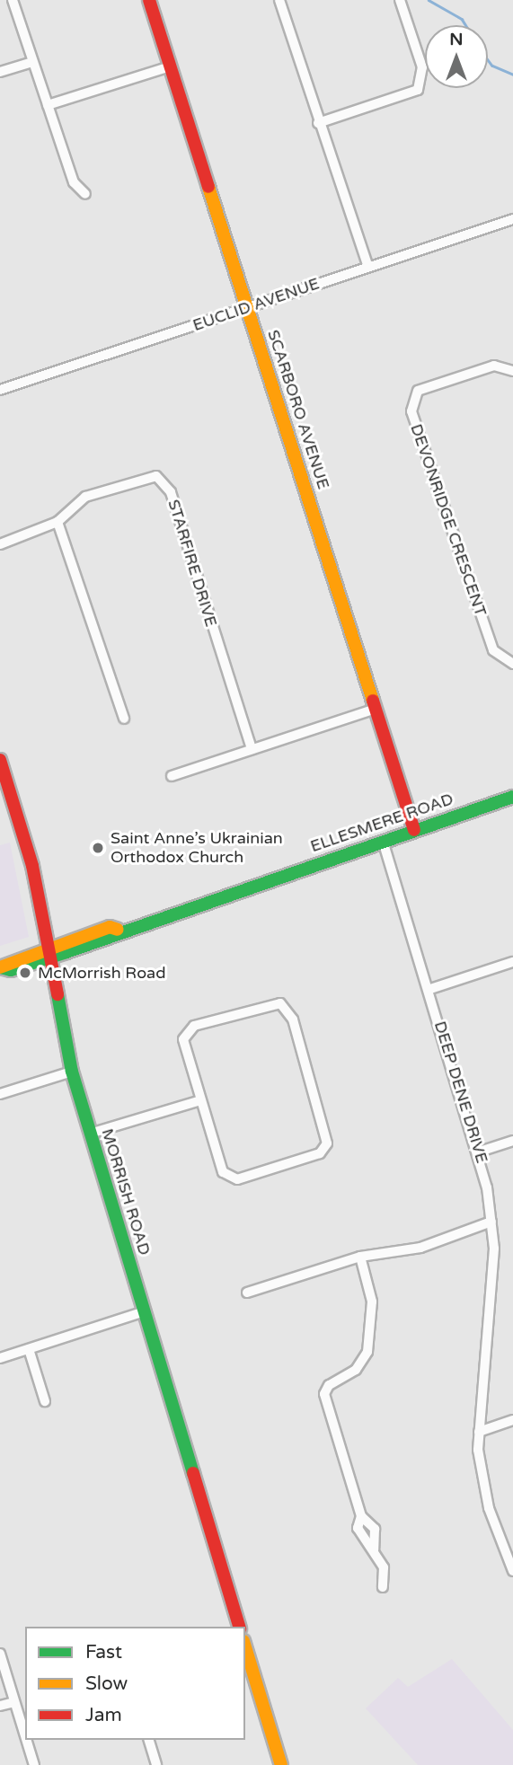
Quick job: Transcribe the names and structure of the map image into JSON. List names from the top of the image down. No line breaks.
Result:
{"streets":{"street":["EUCLID AVENUE","SCARBORO AVENUE","DEVONRIDGE CRESCENT","STARFIRE DRIVE","ELLESMERE ROAD","DEEP DENE DRIVE","MORRISH ROAD"]},"crossings":[["EUCLID AVENUE","SCARBORO AVENUE"],["SCARBORO AVENUE","ELLESMERE ROAD"],["ELLESMERE ROAD","DEEP DENE DRIVE"],["ELLESMERE ROAD","MORRISH ROAD"]],"places":["Saint Anne’s Ukrainian Orthodox Church","McMorrish Road"],"legend":["Fast","Slow","Jam"],"north":"top"}
